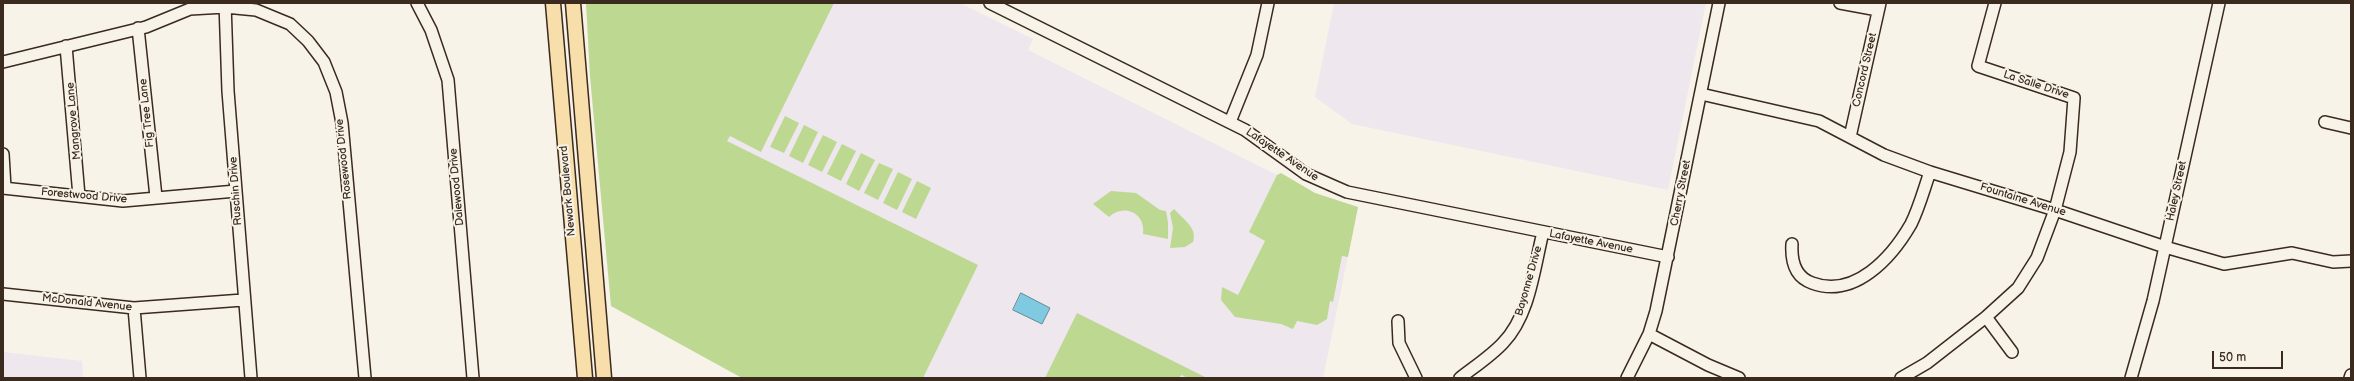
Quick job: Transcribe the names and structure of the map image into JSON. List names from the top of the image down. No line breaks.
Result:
{"streets":{"main road":["Newark Boulevard"],"street":["Concord Street","La Salle Drive","Fig Tree Lane","Mangrove Lane","Lafayette Avenue","Rosewood Drive","Dalewood Drive","Ruschin Drive","Haley Street","Cherry Street","Forestwood Drive","Fountaine Avenue","Bayonne Drive","McDonald Avenue"]},"crossings":[["Concord Street","Fountaine Avenue"],["La Salle Drive","Fountaine Avenue"],["Fig Tree Lane","Forestwood Drive"],["Mangrove Lane","Forestwood Drive"],["Lafayette Avenue","Cherry Street"],["Lafayette Avenue","Bayonne Drive"],["Rosewood Drive","Ruschin Drive"],["Ruschin Drive","Forestwood Drive"],["Ruschin Drive","McDonald Avenue"],["Haley Street","Fountaine Avenue"],["Cherry Street","Fountaine Avenue"]],"scale_bar":"50 m"}
